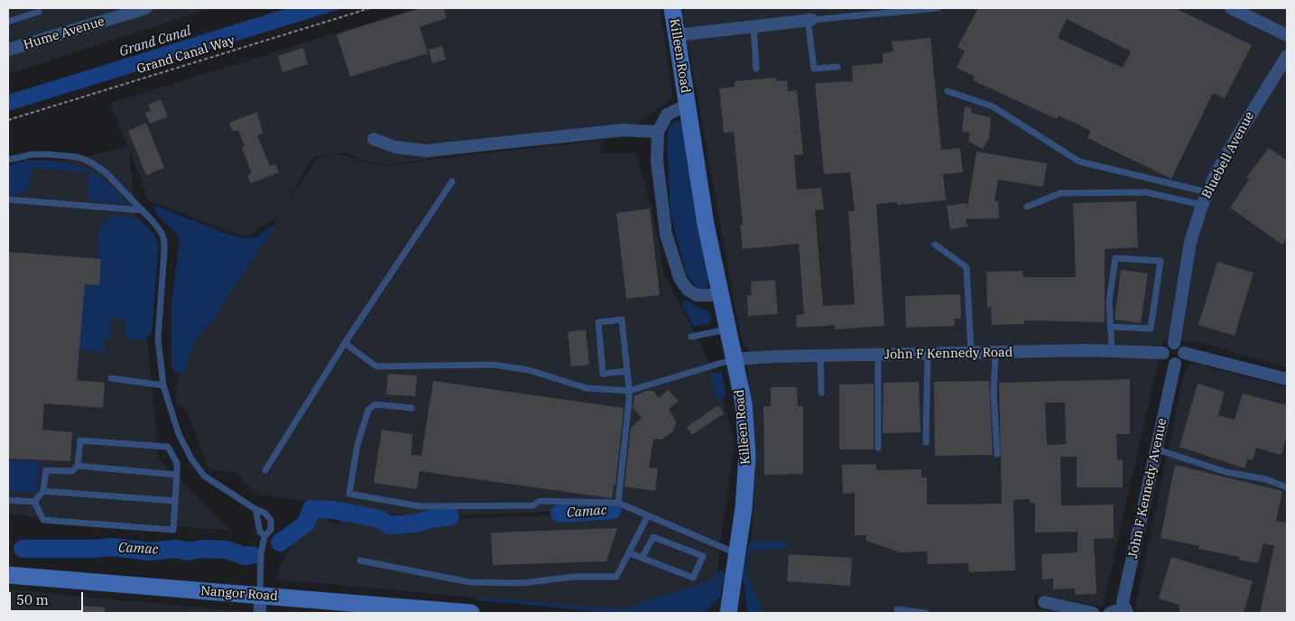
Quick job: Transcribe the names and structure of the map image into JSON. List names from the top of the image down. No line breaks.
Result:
{"streets":{"street":["Hume Avenue","Killeen Road","Bluebell Avenue","John F Kennedy Road","John F Kennedy Avenue","Nangor Road"],"path":["Grand Canal Way"]},"crossings":[["Killeen Road","John F Kennedy Road"],["Bluebell Avenue","John F Kennedy Road"],["Bluebell Avenue","John F Kennedy Avenue"],["John F Kennedy Road","John F Kennedy Avenue"]],"water":["Grand Canal","Camac"],"scale_bar":"50 m"}
